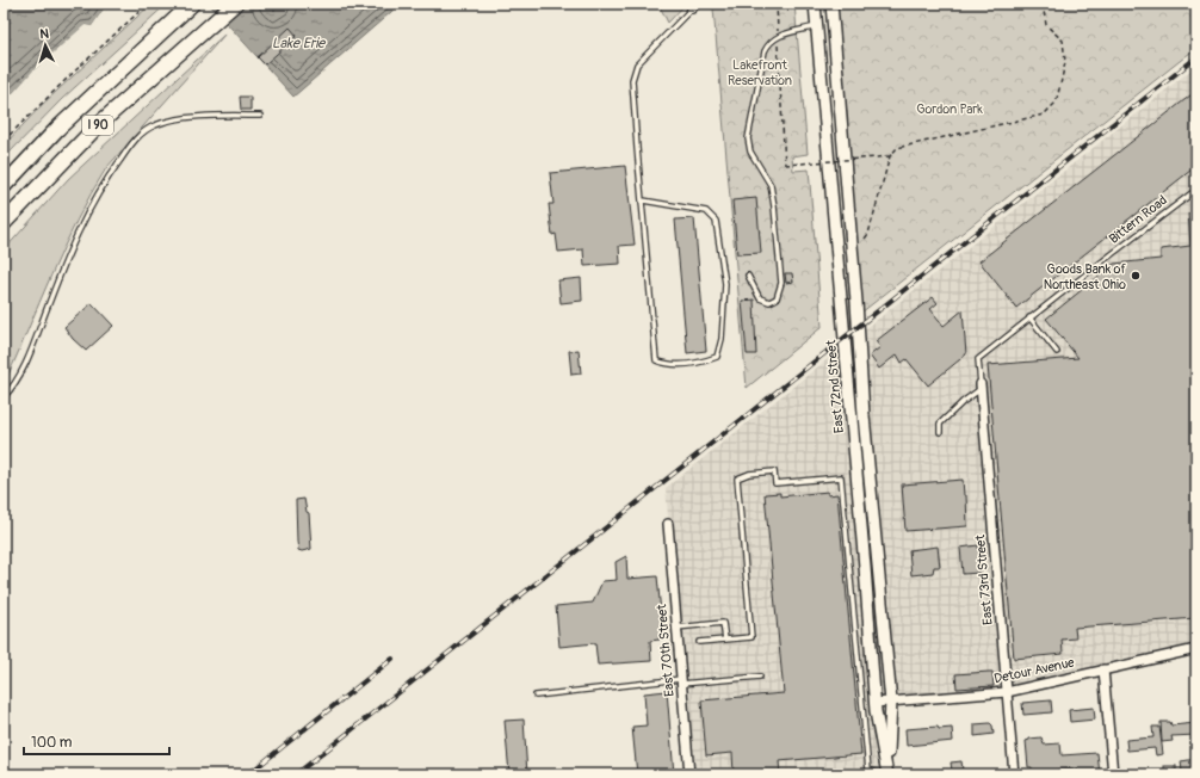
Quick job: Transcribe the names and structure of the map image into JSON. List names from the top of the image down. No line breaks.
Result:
{"streets":{"highway":["I 90"],"main road":["East 72nd Street"],"street":["East 73rd Street","East 70th Street","Detour Avenue"],"lane":["Bittern Road"]},"crossings":[["Bittern Road","East 73rd Street"],["East 72nd Street","Detour Avenue"],["East 73rd Street","Detour Avenue"]],"water":["Lake Erie"],"parks":["Lakefront Reservation","Gordon Park"],"places":["Goods Bank of Northeast Ohio"],"scale_bar":"100 m","north":"top"}
